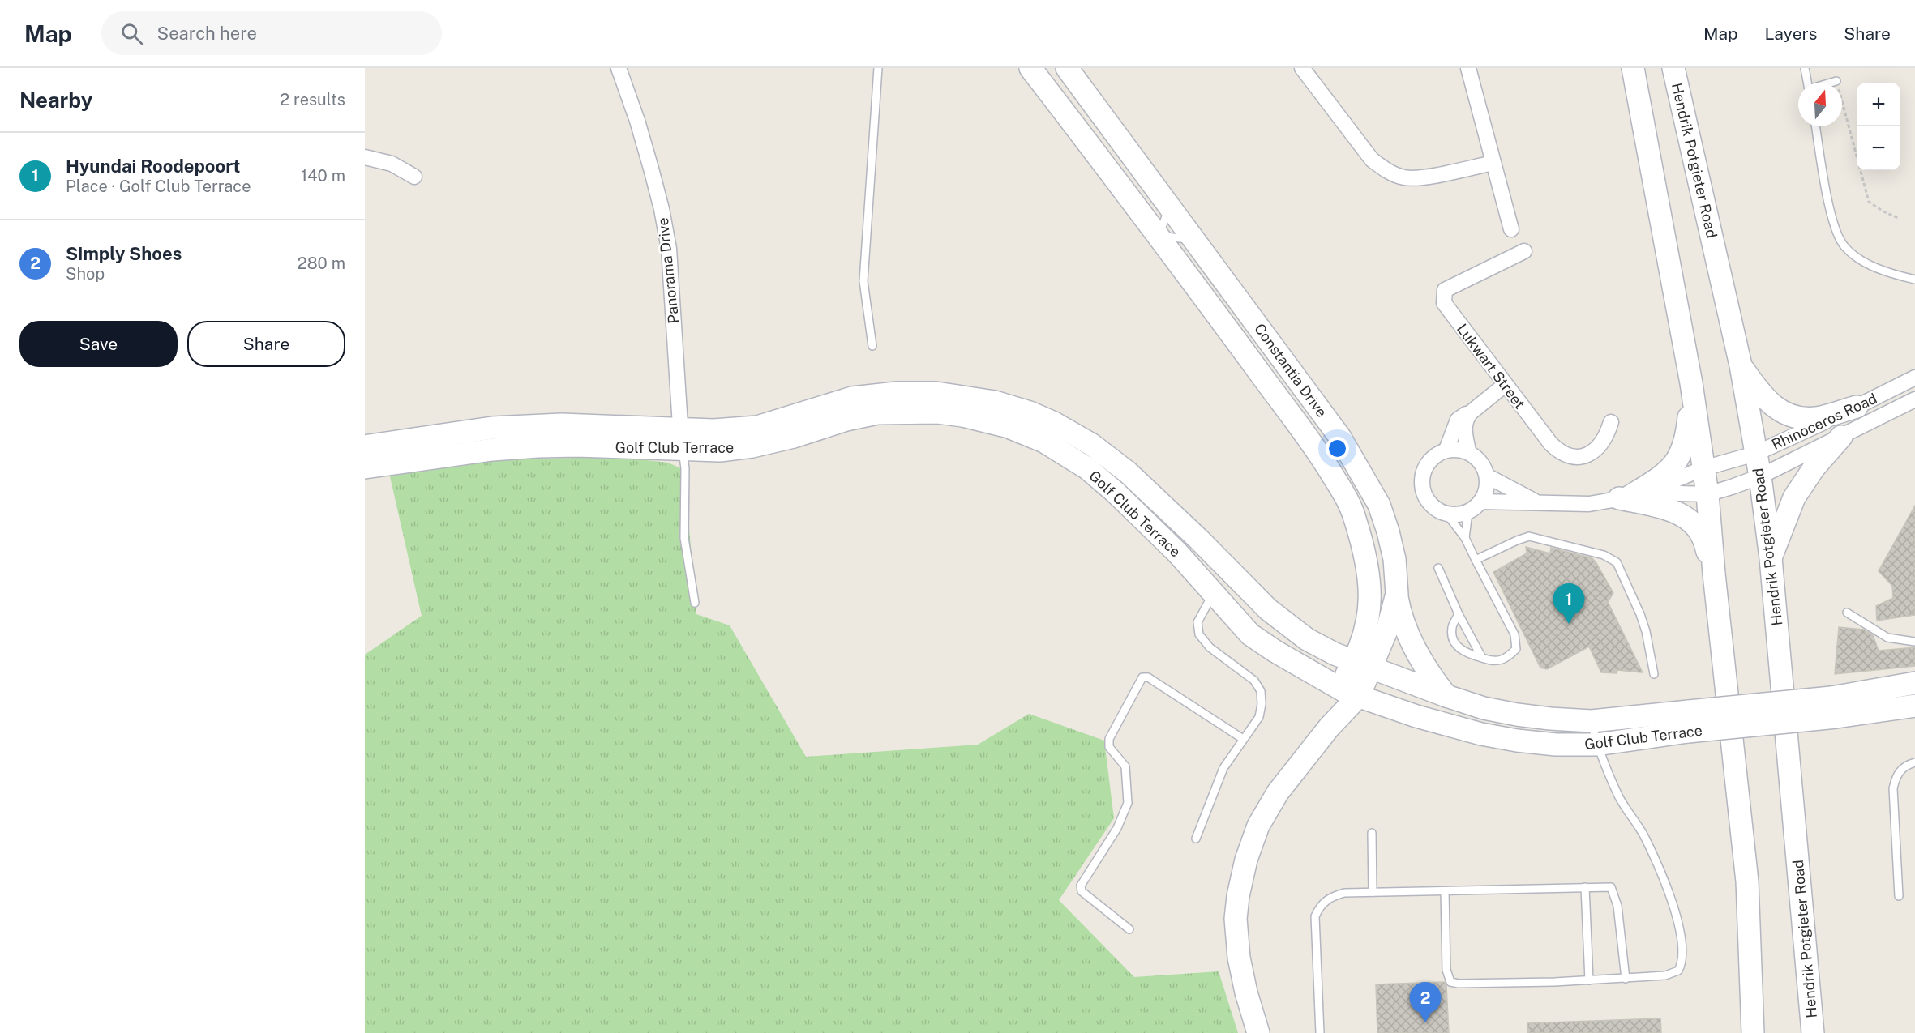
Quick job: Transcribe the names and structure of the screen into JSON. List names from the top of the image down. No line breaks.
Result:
{"streets":{"street":["Hendrik Potgieter Road","Panorama Drive","Lukwart Street","Constantia Drive","Rhinoceros Road","Golf Club Terrace"]},"crossings":[["Hendrik Potgieter Road","Rhinoceros Road"],["Panorama Drive","Golf Club Terrace"],["Constantia Drive","Golf Club Terrace"]],"north":"top","page":{"header":"Map","search":"Search here","nav":["Map","Layers","Share"],"heading":["Nearby","2 results"],"map_buttons":["+","−"],"list":[{"mark":"1","name":"Hyundai Roodepoort","note":"Place · Golf Club Terrace","value":"140 m"},{"mark":"2","name":"Simply Shoes","note":"Shop","value":"280 m"}],"buttons":["Save","Share"],"pins":["1","2"]}}
